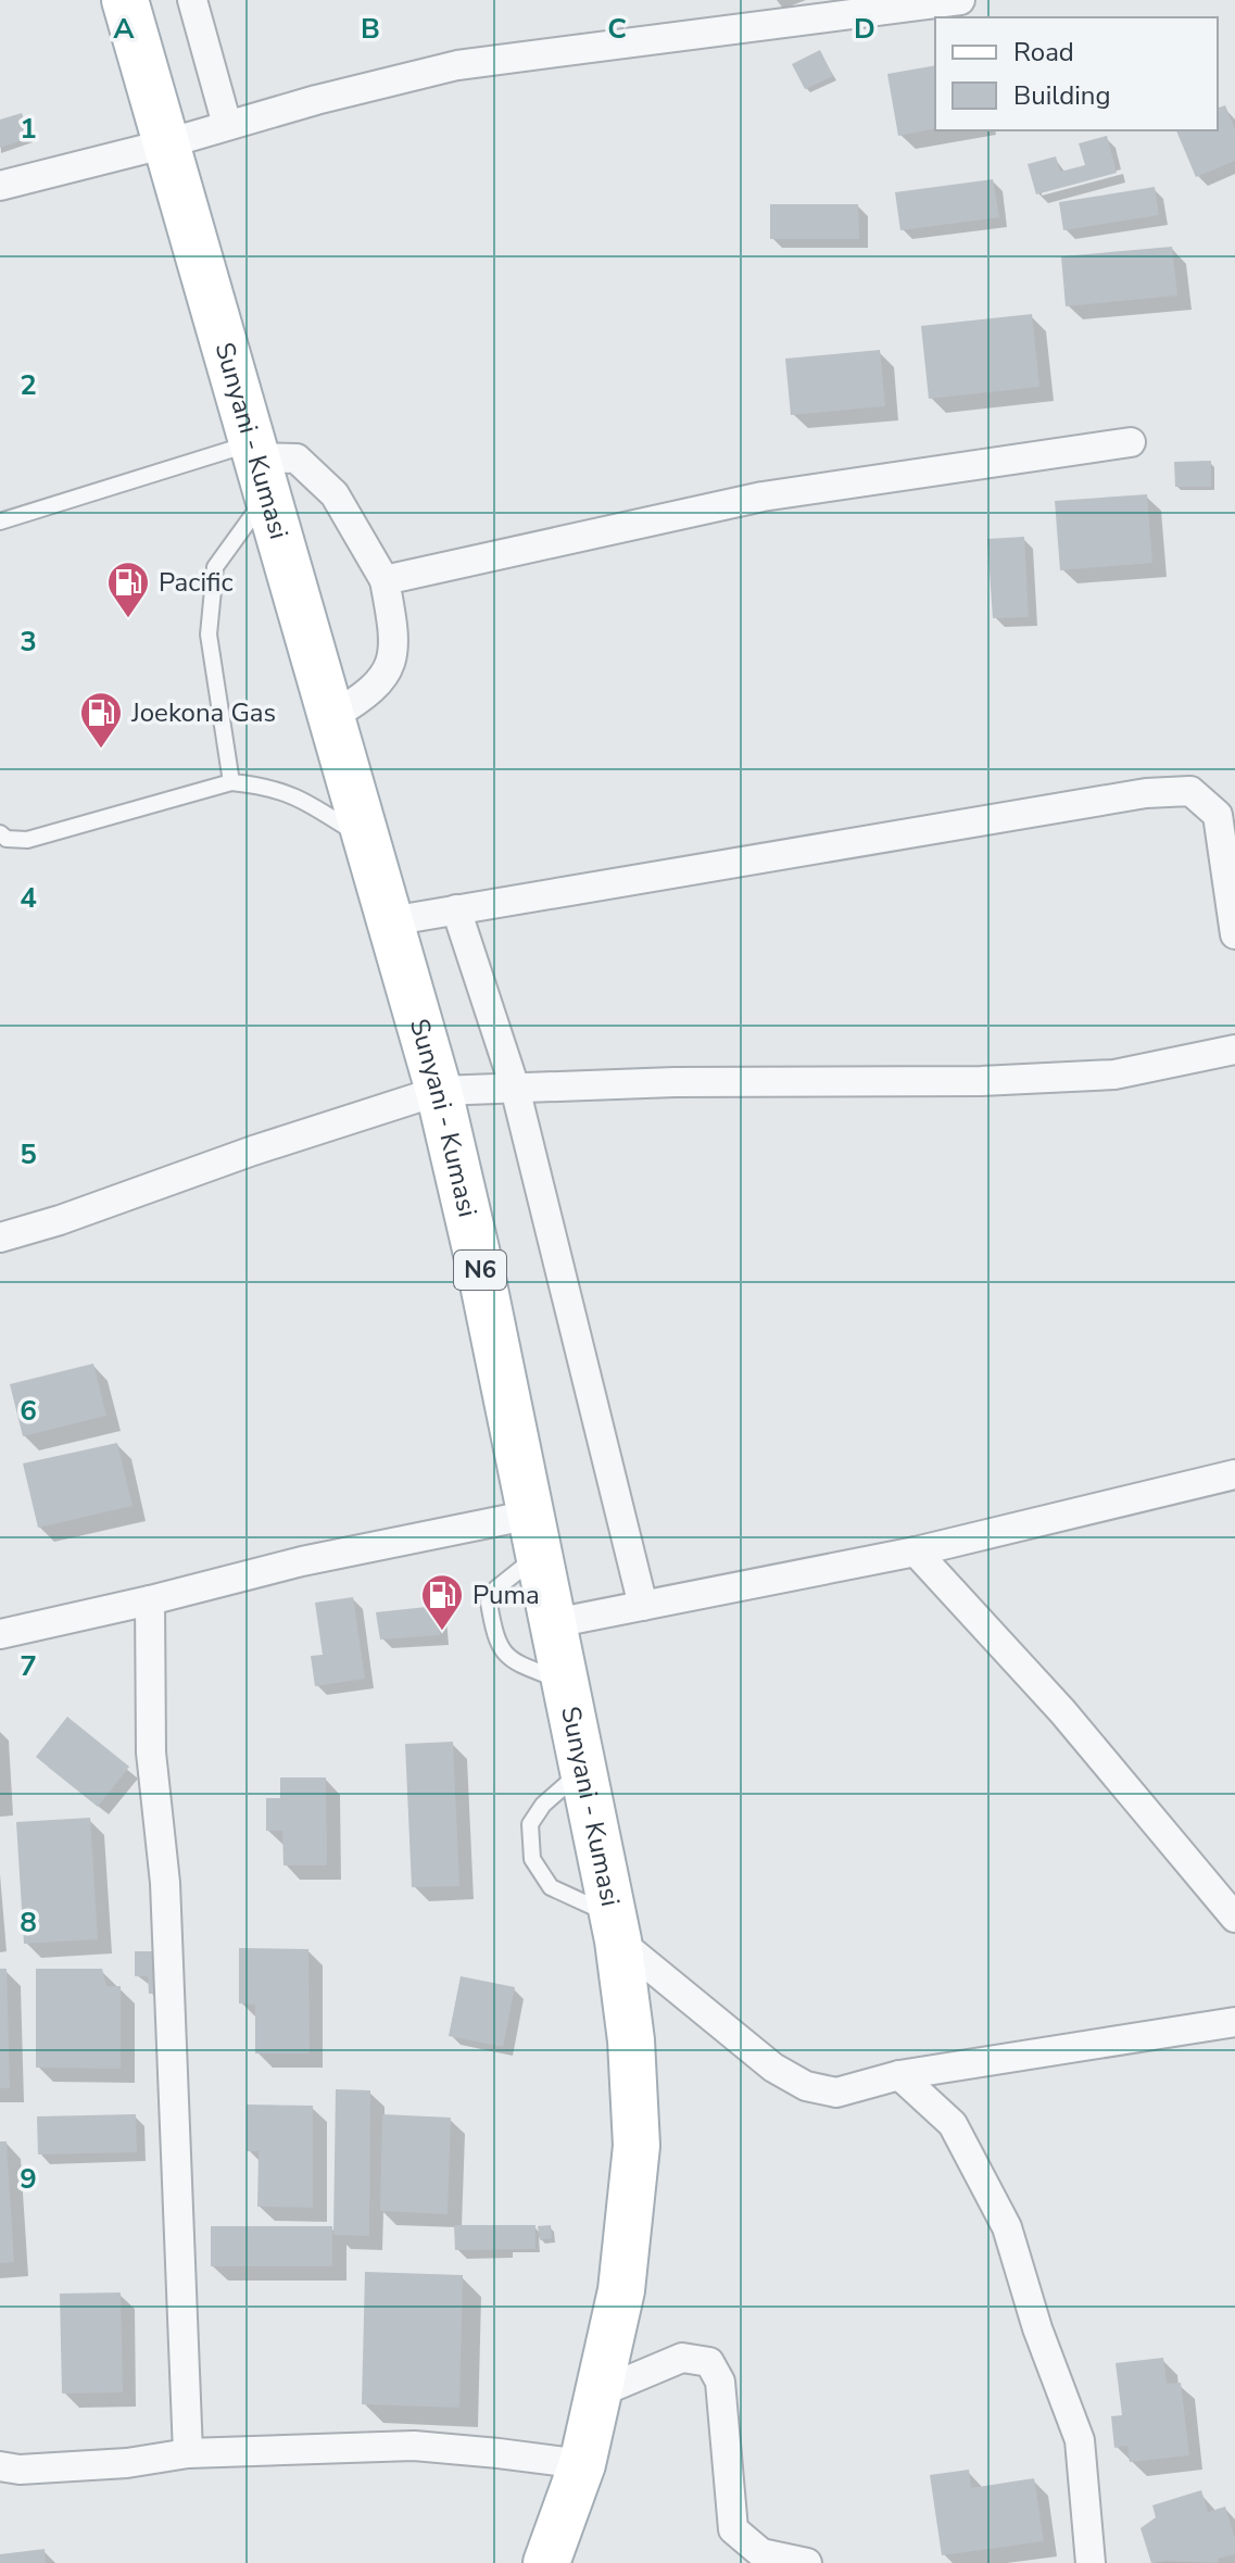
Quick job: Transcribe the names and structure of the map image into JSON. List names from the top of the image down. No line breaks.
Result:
{"streets":{"main road":["Sunyani - Kumasi","N6"]},"places":{"fuel station":["Pacific","Joekona Gas","Puma"]},"legend":["Road","Building"],"grid":{"columns":["A","B","C","D"],"rows":["1","2","3","4","5","6","7","8","9"]}}
